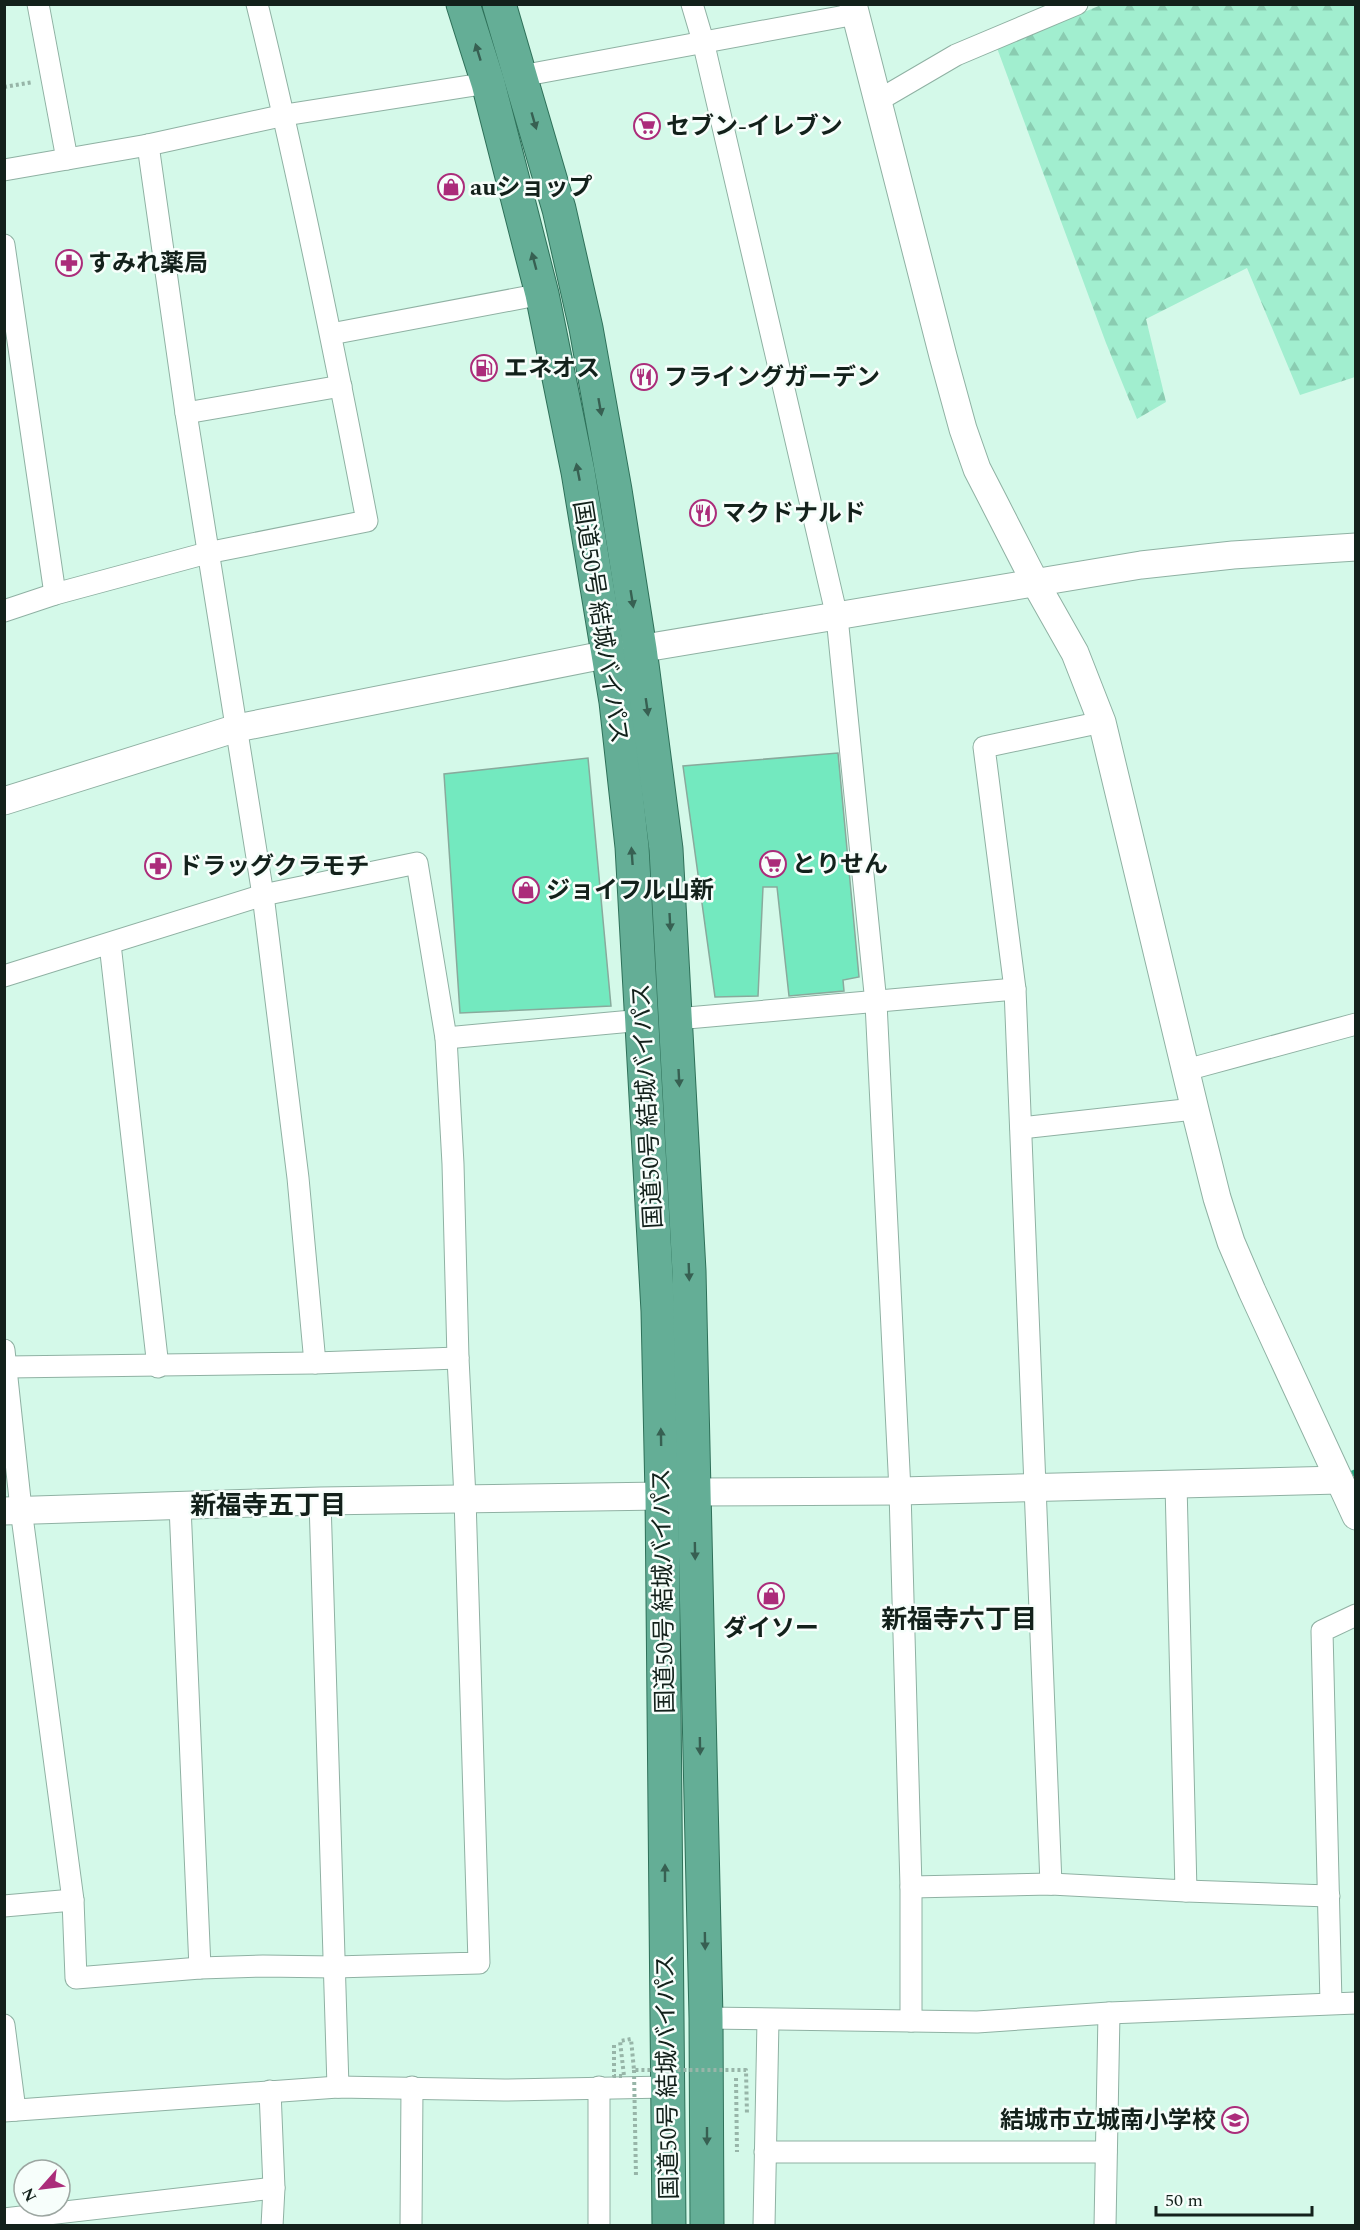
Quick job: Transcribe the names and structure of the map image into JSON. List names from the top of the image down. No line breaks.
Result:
{"streets":{"highway":["国道50号 結城バイパス"]},"districts":["新福寺五丁目","新福寺六丁目"],"places":{"supermarket":["セブン-イレブン","とりせん"],"shop":["auショップ","ジョイフル山新","ダイソー"],"pharmacy":["すみれ薬局","ドラッグクラモチ"],"fuel station":["エネオス"],"restaurant":["フライングガーデン","マクドナルド"],"school or university":["結城市立城南小学校"]},"scale_bar":"50 m","north":"bottom left"}
